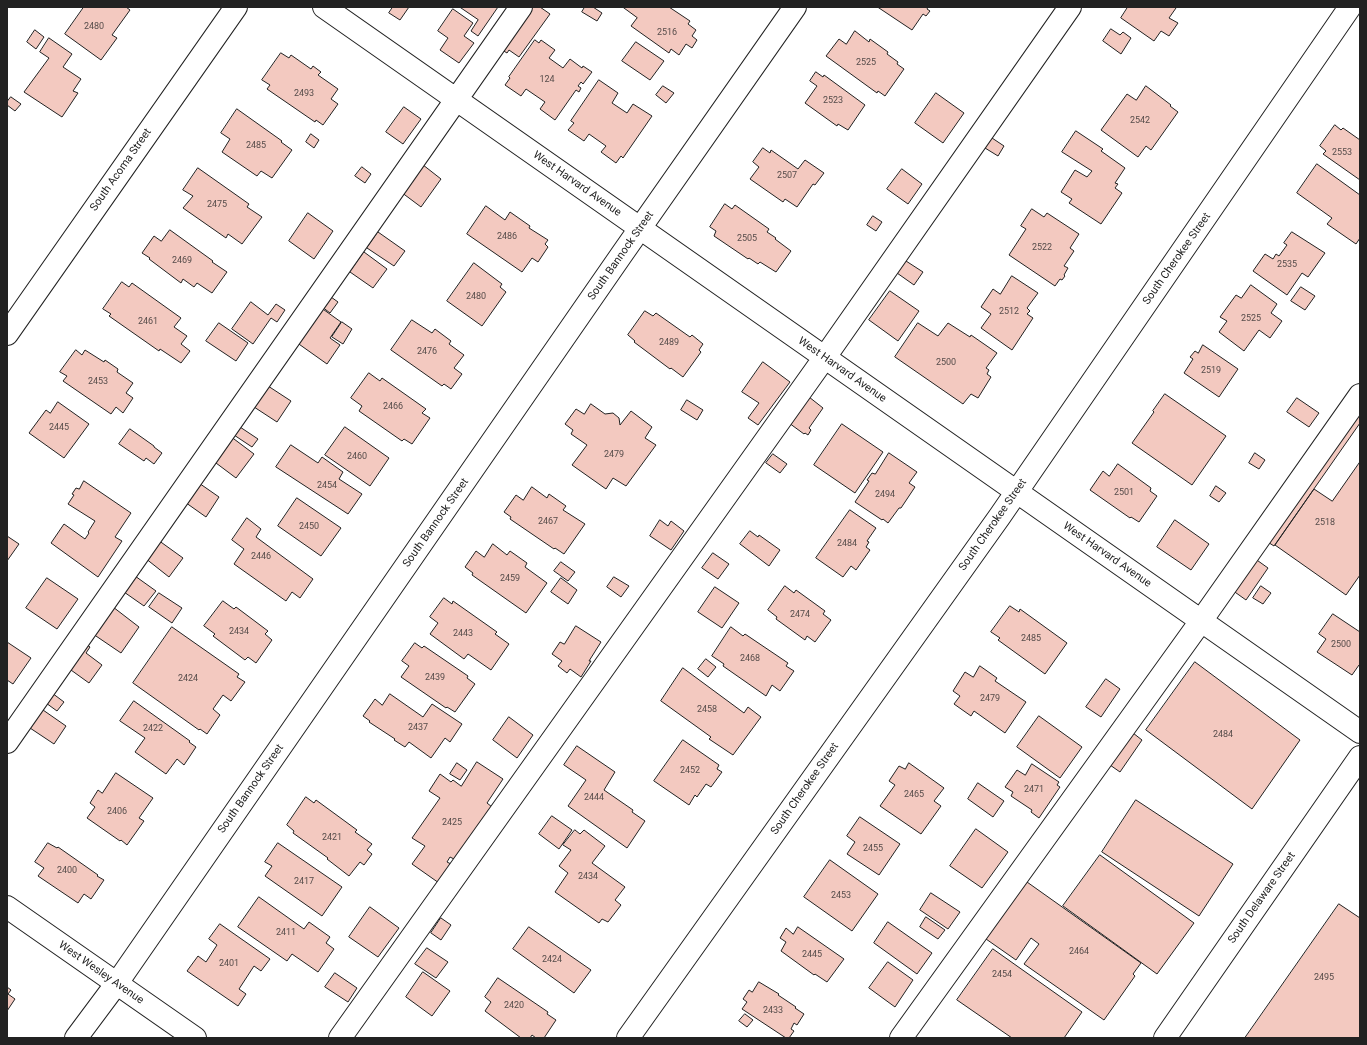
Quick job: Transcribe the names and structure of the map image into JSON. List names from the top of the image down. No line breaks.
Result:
{"streets":{"street":["South Acoma Street","West Harvard Avenue","South Bannock Street","South Cherokee Street","South Delaware Street","West Wesley Avenue"]},"crossings":[["West Harvard Avenue","South Bannock Street"],["West Harvard Avenue","South Cherokee Street"],["South Bannock Street","West Wesley Avenue"]],"house_numbers":["2480","2516","2525","124","2493","2523","2542","2485","2553","2507","2475","2486","2505","2522","2469","2535","2480","2512","2525","2461","2489","2476","2500","2519","2453","2466","2445","2479","2460","2454","2501","2494","2467","2518","2450","2484","2446","2459","2474","2434","2443","2485","2500","2468","2439","2424","2479","2458","2437","2422","2484","2452","2471","2465","2444","2406","2425","2421","2455","2400","2434","2417","2453","2411","2464","2445","2424","2401","2454","2495","2420","2433"]}
